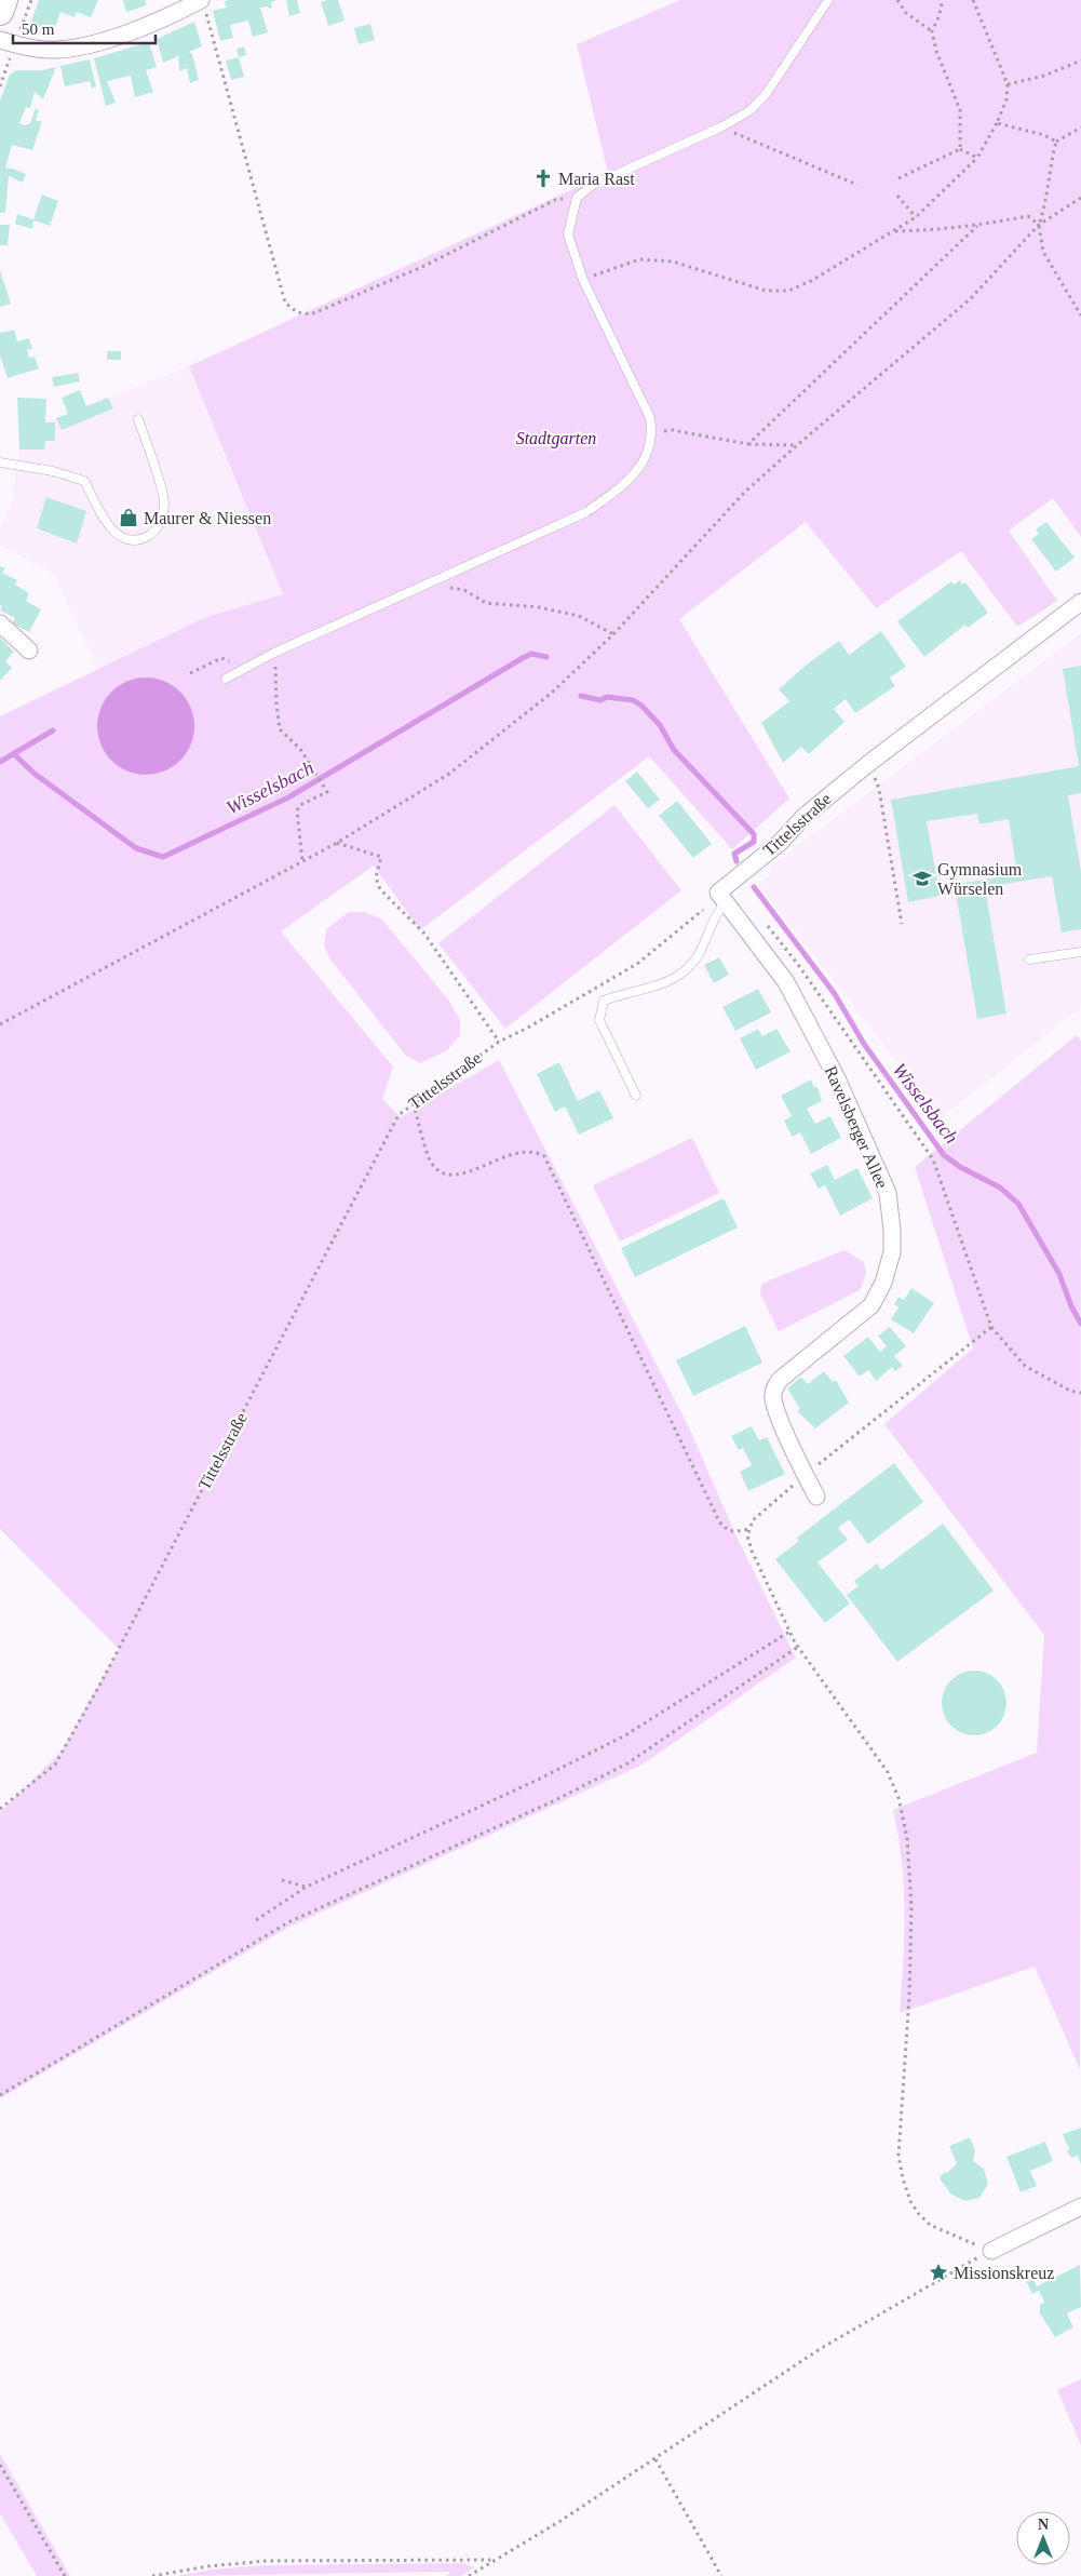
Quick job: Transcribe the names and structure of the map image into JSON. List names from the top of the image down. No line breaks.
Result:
{"streets":{"street":["Tittelsstraße","Ravelsberger Allee"]},"crossings":[["Tittelsstraße","Ravelsberger Allee"]],"water":["Wisselsbach"],"parks":["Stadtgarten"],"places":{"church":["Maria Rast"],"shop":["Maurer & Niessen"],"school or university":["Gymnasium Würselen"],"place":["Missionskreuz"]},"scale_bar":"50 m","north":"top"}
